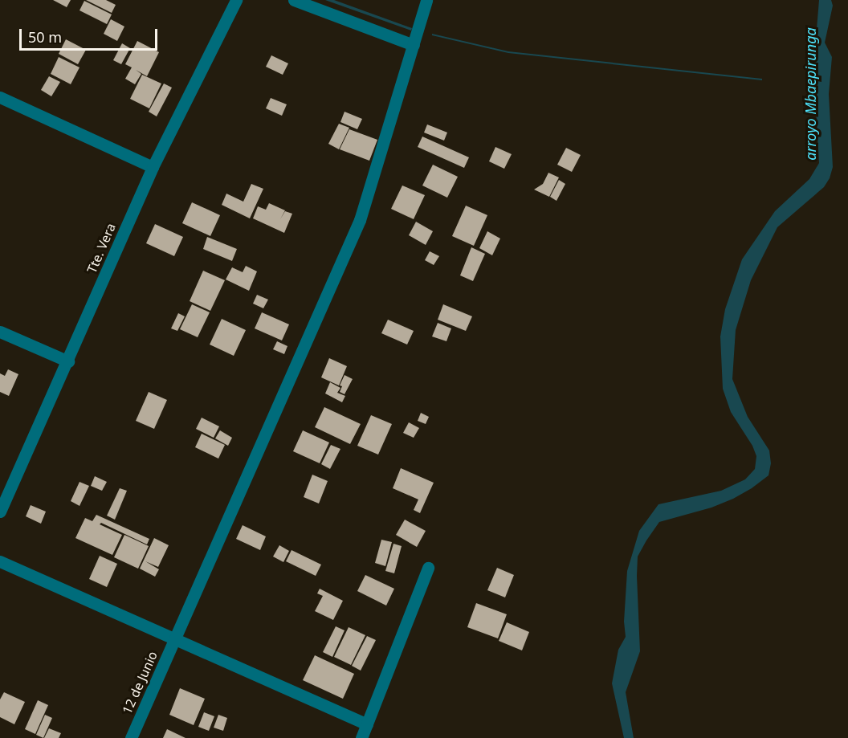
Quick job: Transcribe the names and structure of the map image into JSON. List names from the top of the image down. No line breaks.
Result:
{"streets":{"street":["Tte. Vera","12 de Junio"]},"water":["arroyo Mbaepirunga"],"scale_bar":"50 m"}
